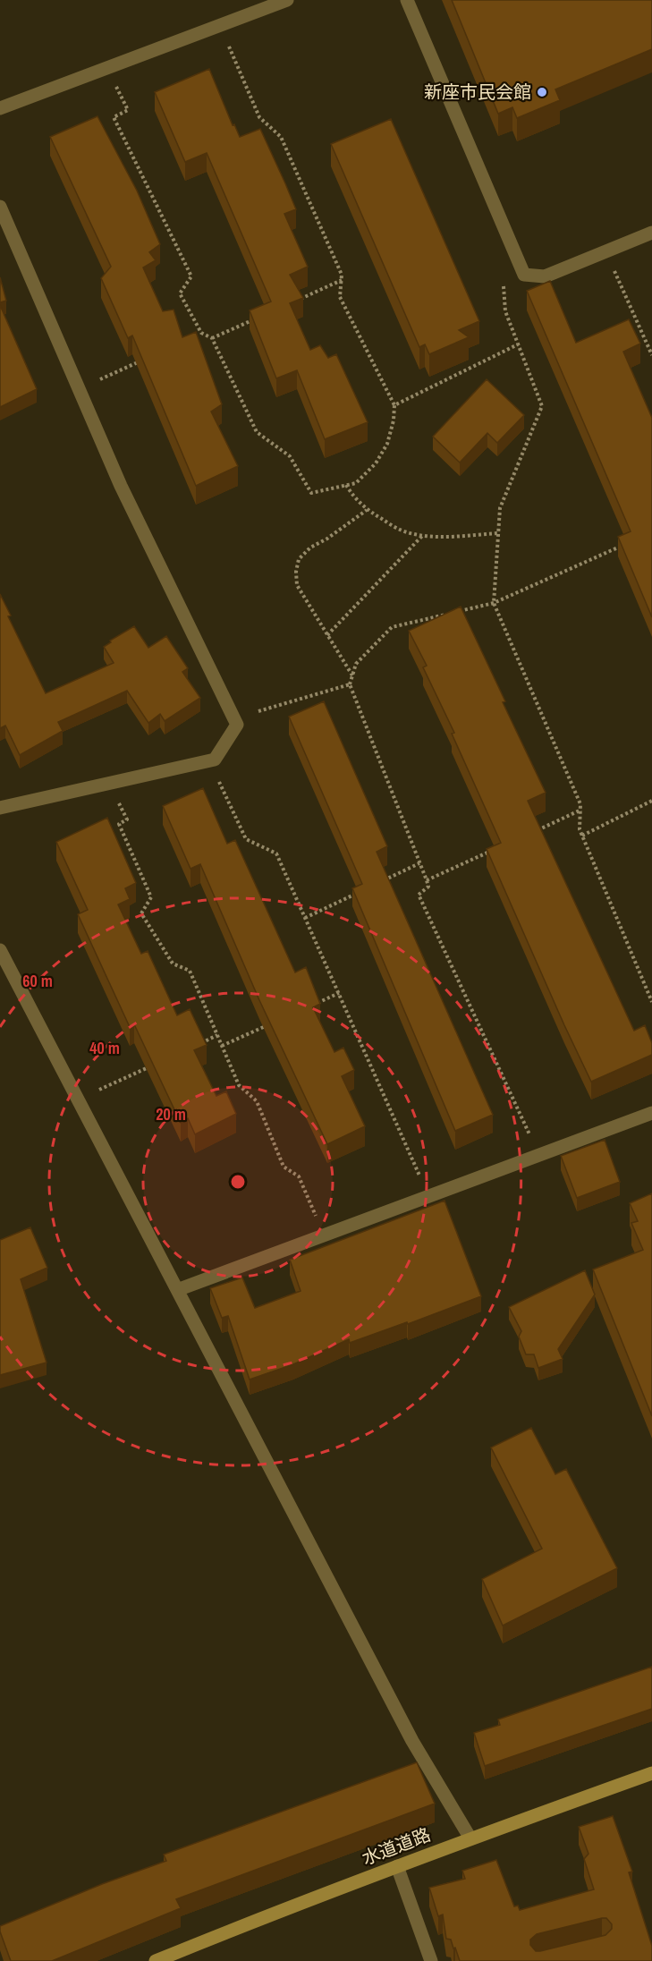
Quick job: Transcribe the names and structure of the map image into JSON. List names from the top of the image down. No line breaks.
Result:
{"streets":{"street":["水道道路"]},"places":["新座市民会館"],"rings":["60 m","40 m","20 m"]}
